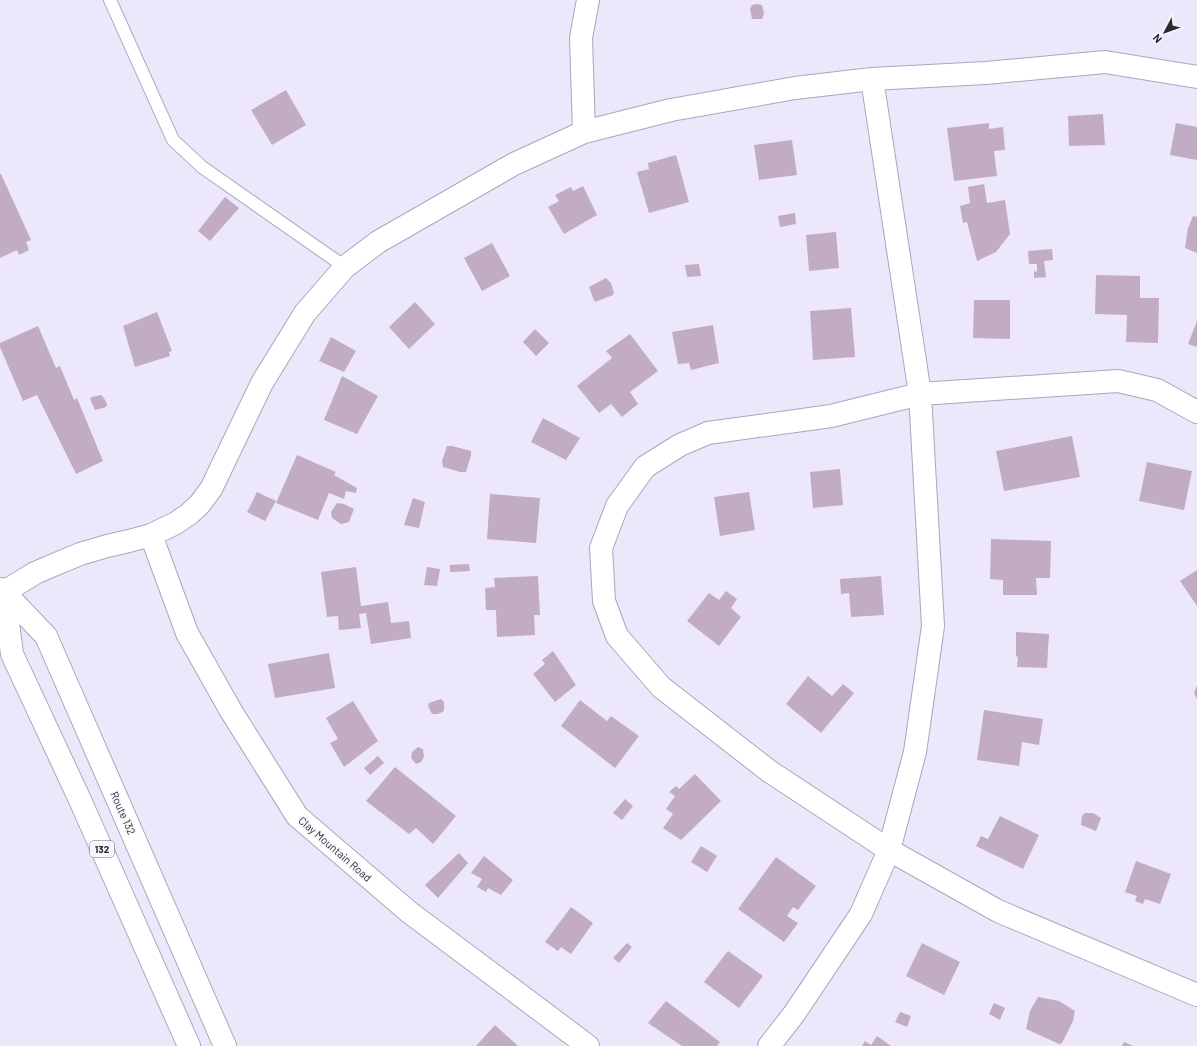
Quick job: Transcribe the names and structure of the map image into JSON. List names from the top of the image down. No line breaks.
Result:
{"streets":{"main road":["Route 132","132","Clay Mountain Road"]},"crossings":[["Route 132","132"]],"north":"bottom left"}
